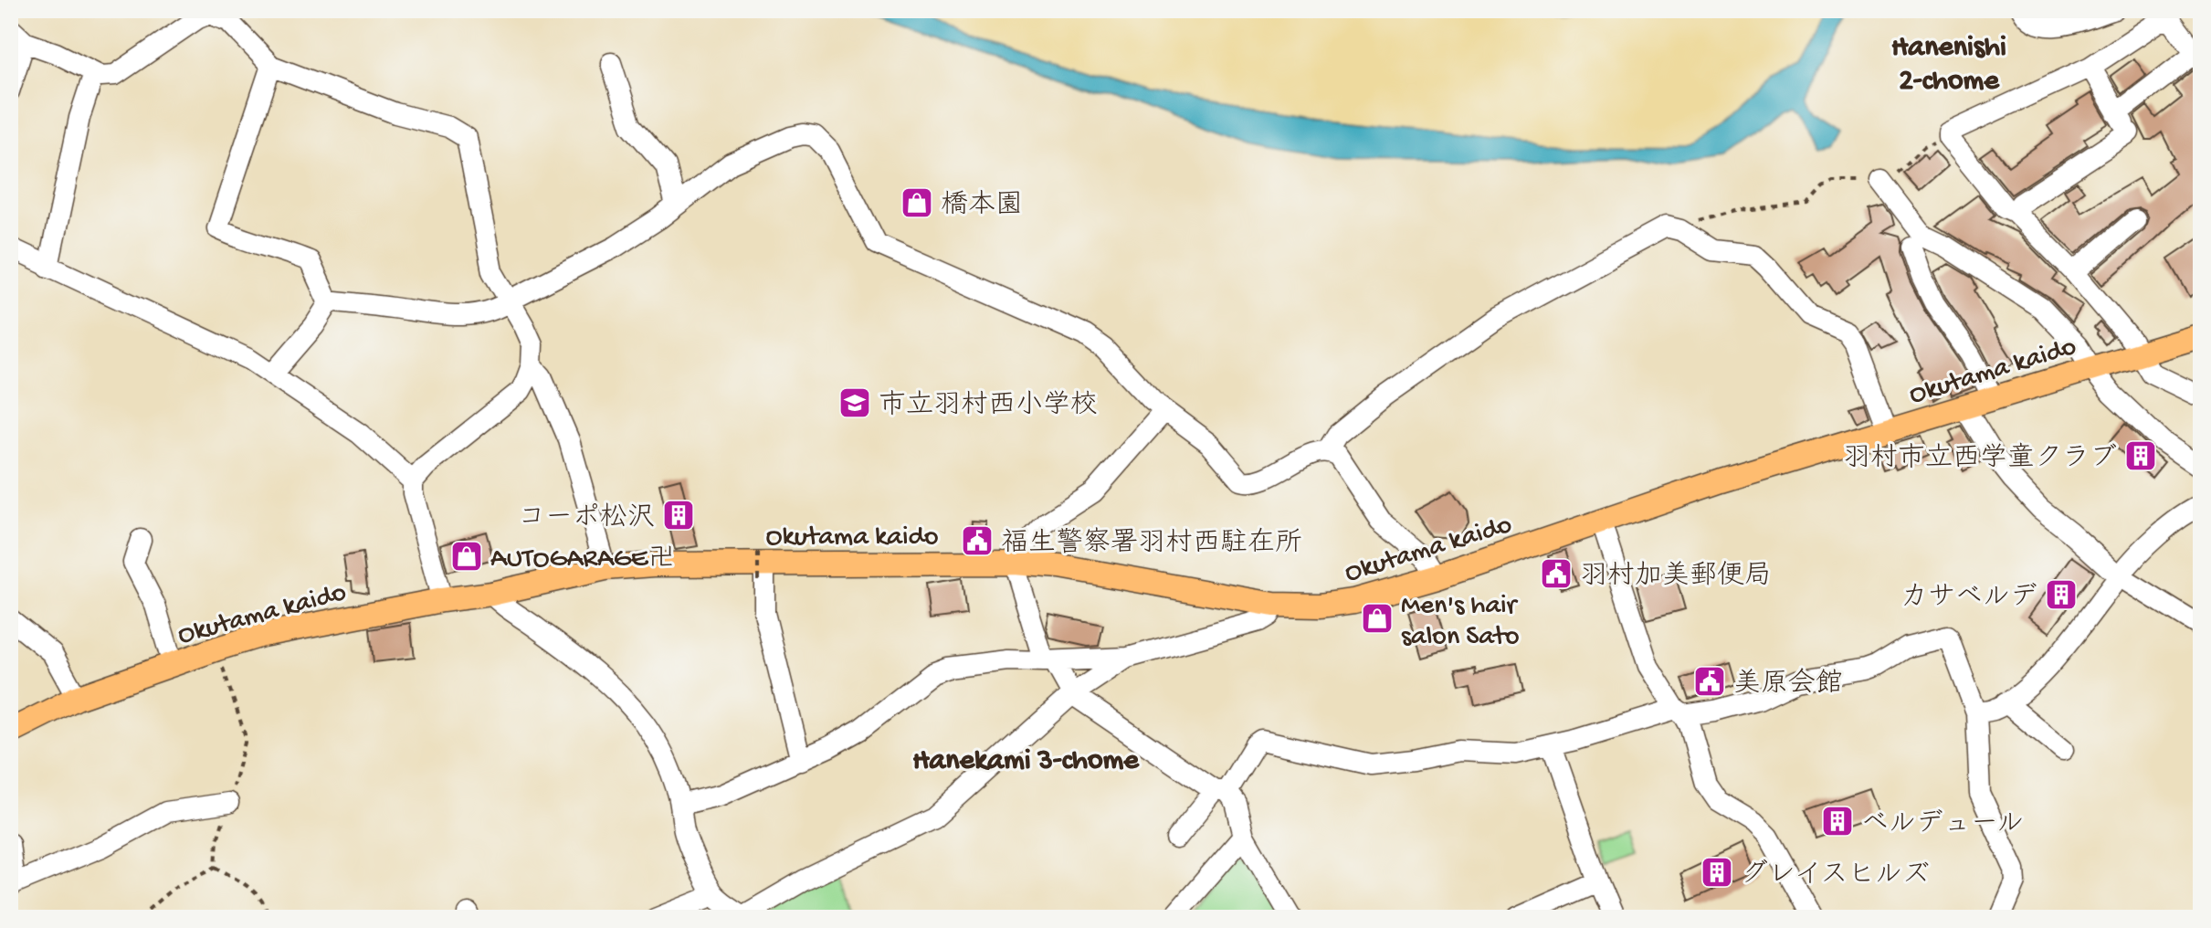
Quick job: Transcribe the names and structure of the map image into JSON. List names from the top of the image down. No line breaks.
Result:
{"streets":{"main road":["Okutama kaido"]},"districts":["Hanenishi 2-chome","Hanekami 3-chome"],"places":{"shop":["橋本園","AUTOGARAGE卍","Men's hair salon Sato"],"school or university":["市立羽村西小学校"],"building":["羽村市立西学童クラブ","コーポ松沢","カサベルデ","ベルデュール","グレイスヒルズ"],"public building":["福生警察署羽村西駐在所","羽村加美郵便局","美原会館"]}}
